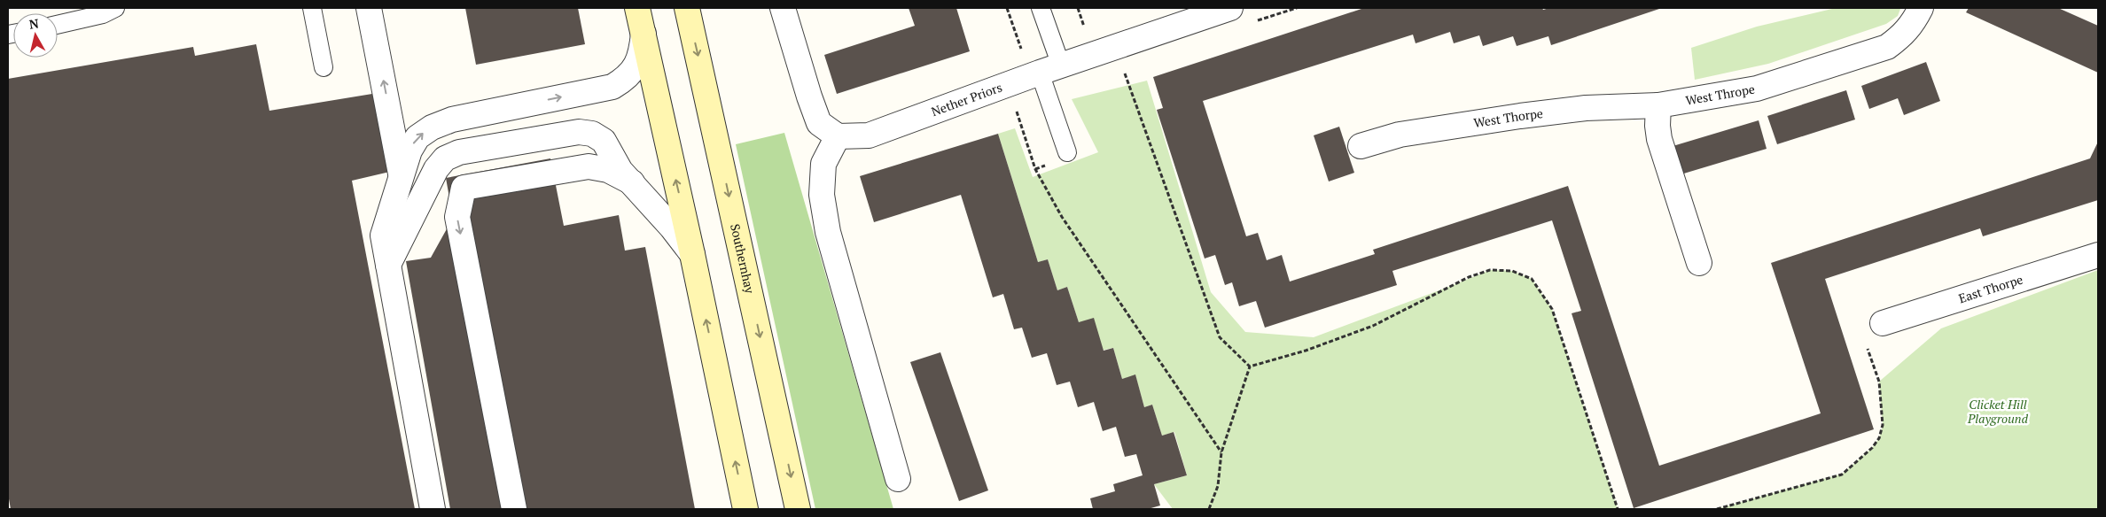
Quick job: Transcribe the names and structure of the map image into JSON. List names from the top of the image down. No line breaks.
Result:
{"streets":{"street":["West Thrope","Nether Priors","West Thorpe","Southernhay","East Thorpe"]},"crossings":[["West Thrope","West Thorpe"]],"parks":["Clicket Hill Playground"],"north":"top"}
